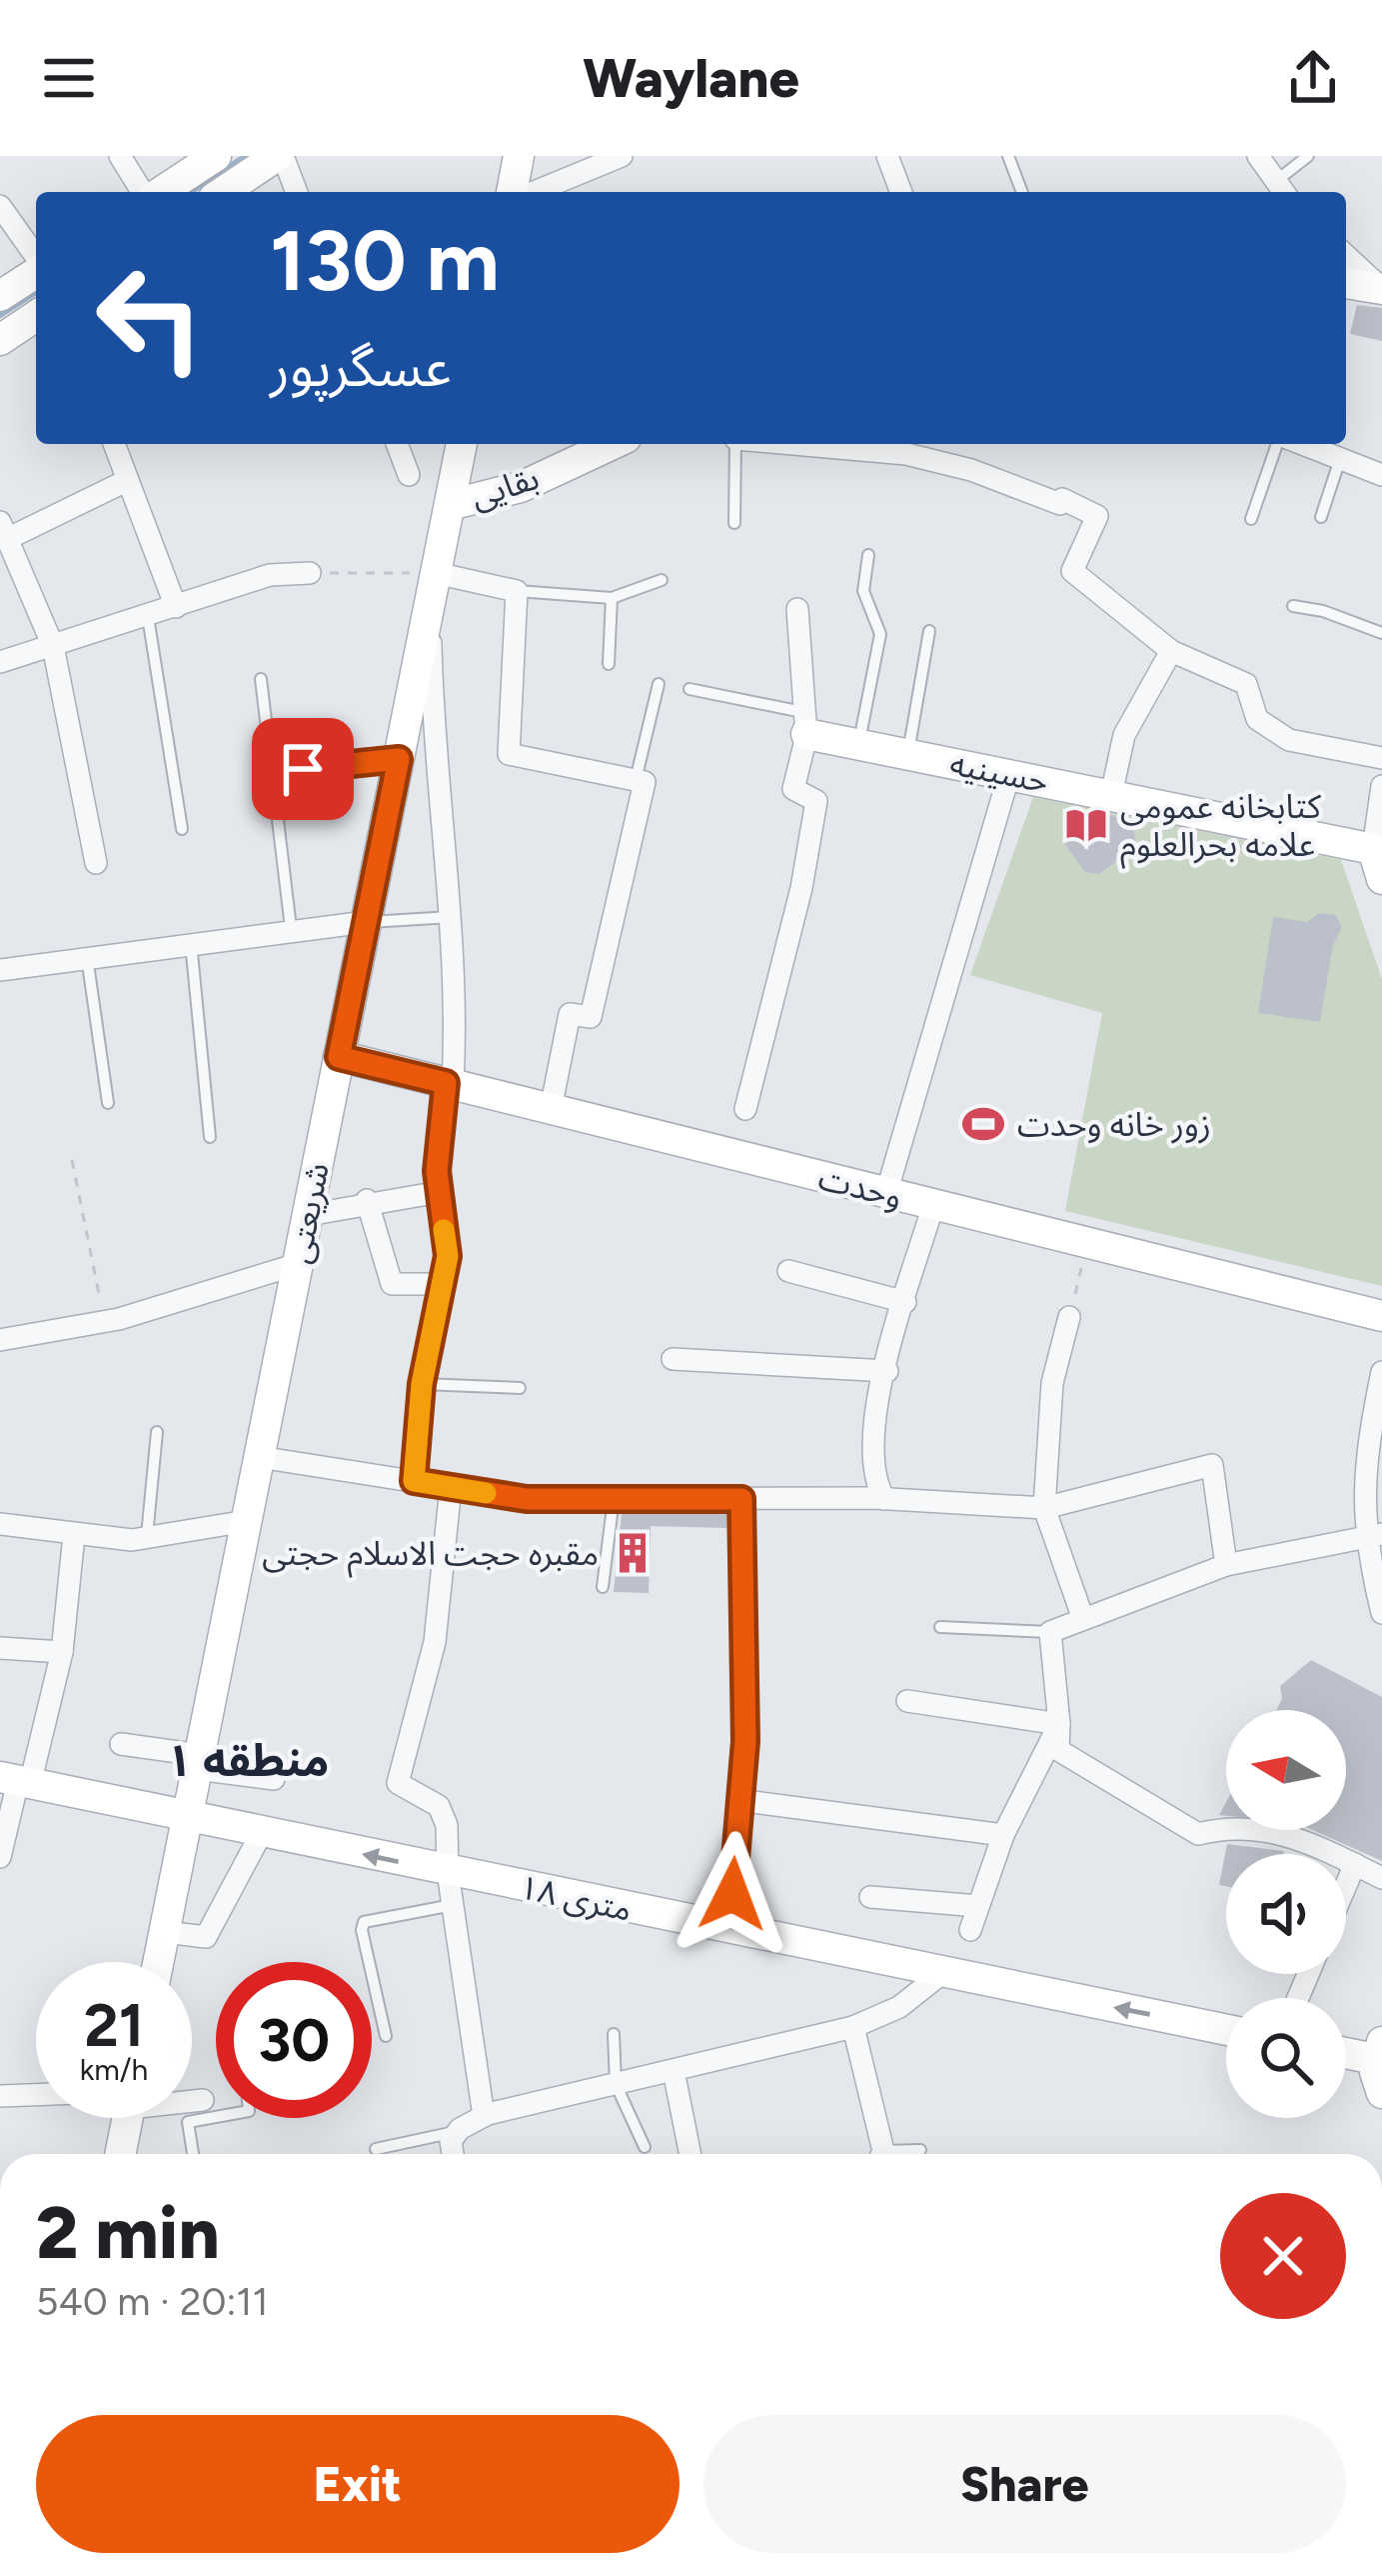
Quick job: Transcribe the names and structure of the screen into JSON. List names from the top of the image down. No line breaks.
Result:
{"streets":{"street":["بقایی","حسینیه","وحدت","شریعتی","۱۸ متری"]},"crossings":[["بقایی","شریعتی"],["وحدت","شریعتی"],["شریعتی","۱۸ متری"]],"one_way":["۱۸ متری"],"districts":["منطقه ۱"],"places":{"library":["کتابخانه عمومی علامه بحرالعلوم"],"sports":["زور خانه وحدت"],"building":["مقبره حجت الاسلام حجتی"]},"north":"left","page":{"header":"Waylane","turn":["130 m","عسگرپور"],"speed":"21 km/h","limit":"30","heading":["2 min","540 m · 20:11"],"buttons":["Exit","Share"]}}
